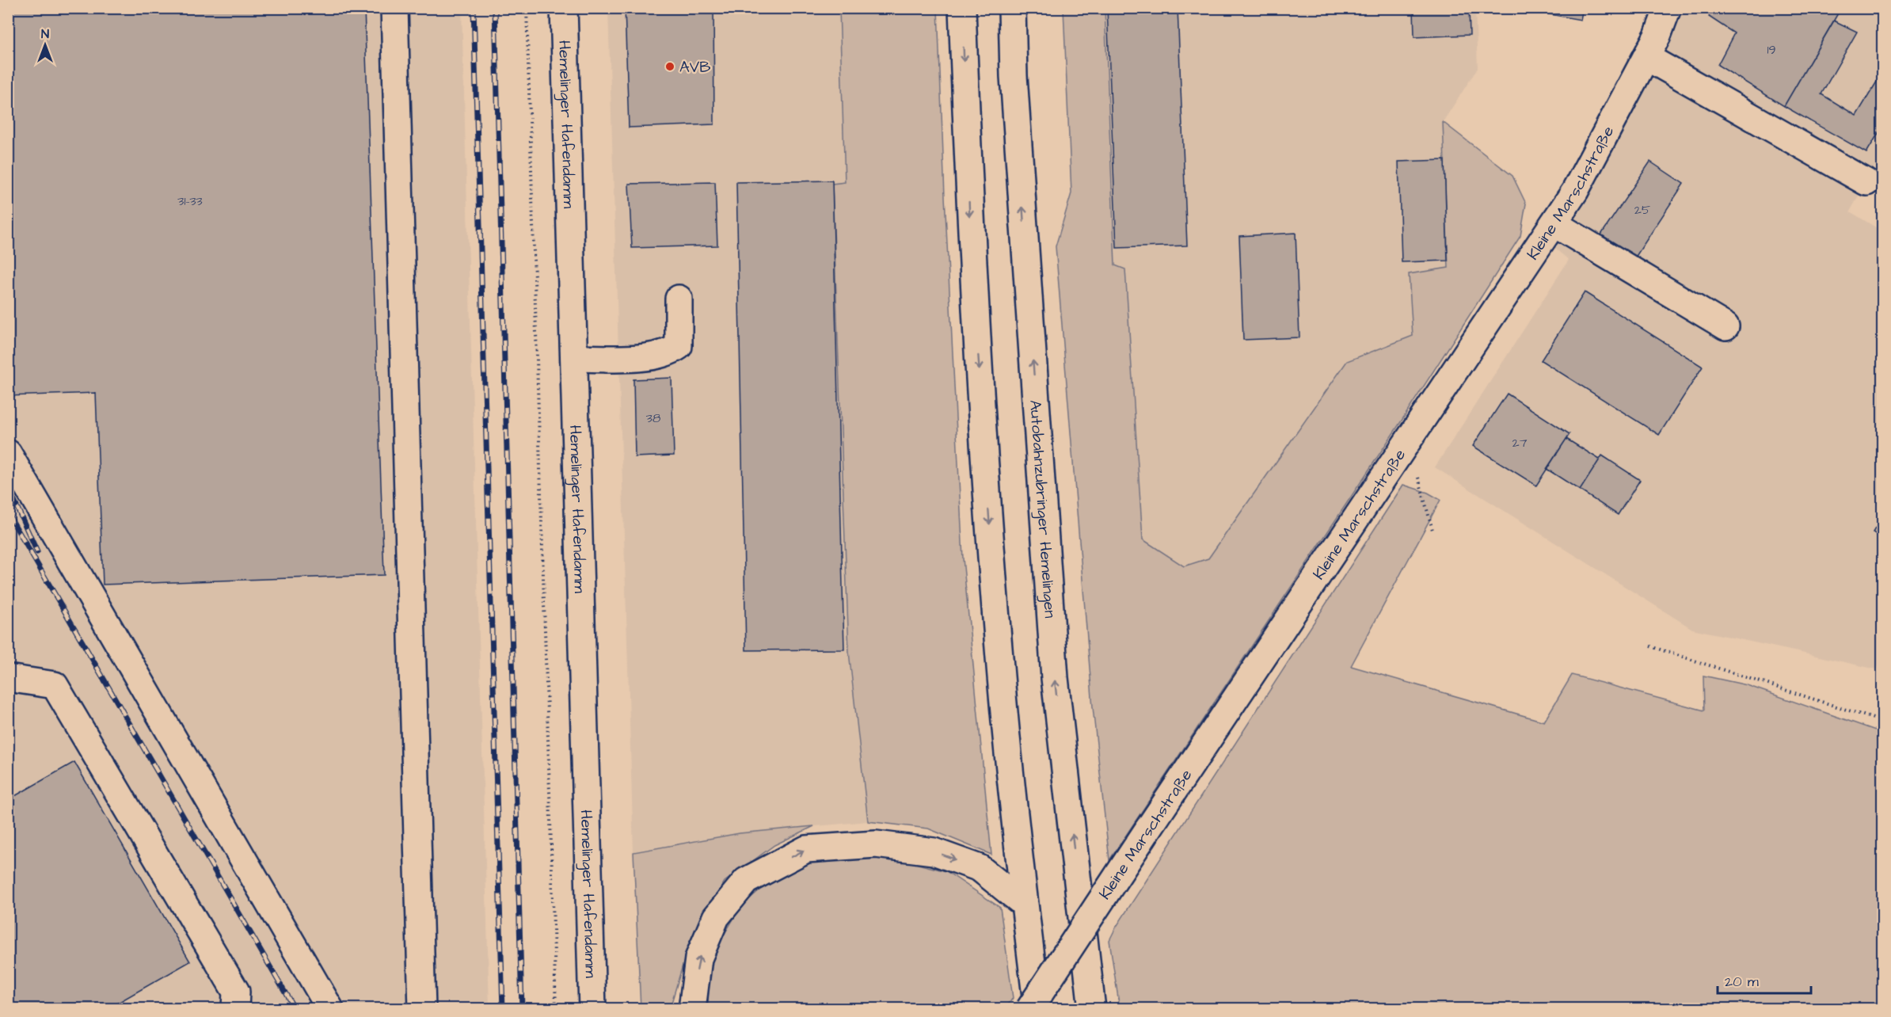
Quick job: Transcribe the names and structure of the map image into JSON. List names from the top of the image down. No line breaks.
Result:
{"streets":{"main road":["Hemelinger Hafendamm","Kleine Marschstraße","Autobahnzubringer Hemelingen"]},"places":["AVB"],"house_numbers":["19","31-33","25","38","27"],"scale_bar":"20 m","north":"top"}
